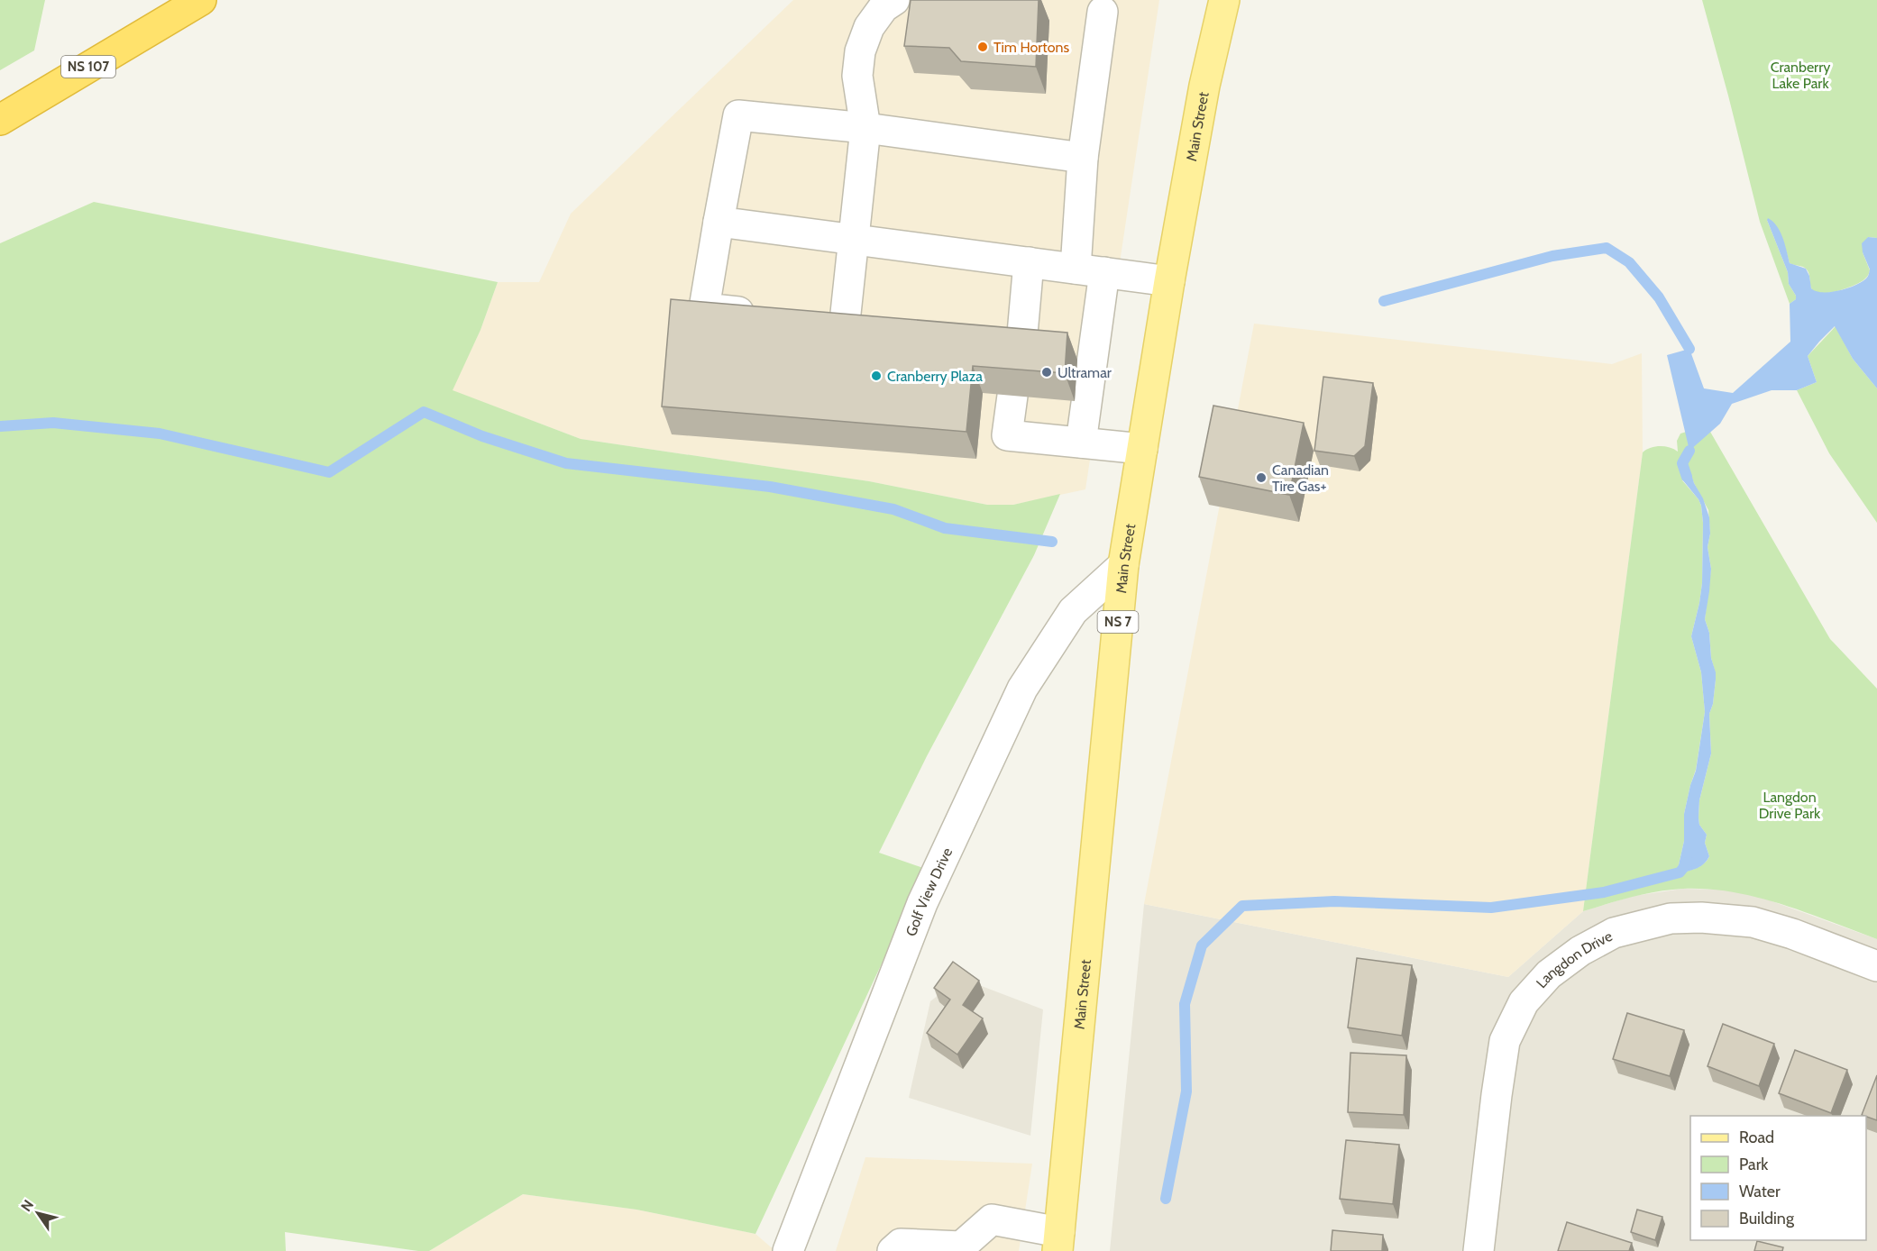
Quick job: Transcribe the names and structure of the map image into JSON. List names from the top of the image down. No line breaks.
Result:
{"streets":{"highway":["NS 107"],"main road":["Main Street","NS 7"],"street":["Golf View Drive","Langdon Drive"]},"crossings":[["Main Street","Golf View Drive"]],"parks":["Cranberry Lake Park","Langdon Drive Park"],"places":["Tim Hortons","Ultramar","Cranberry Plaza","Canadian Tire Gas+"],"legend":["Road","Park","Water","Building"],"north":"top left"}
